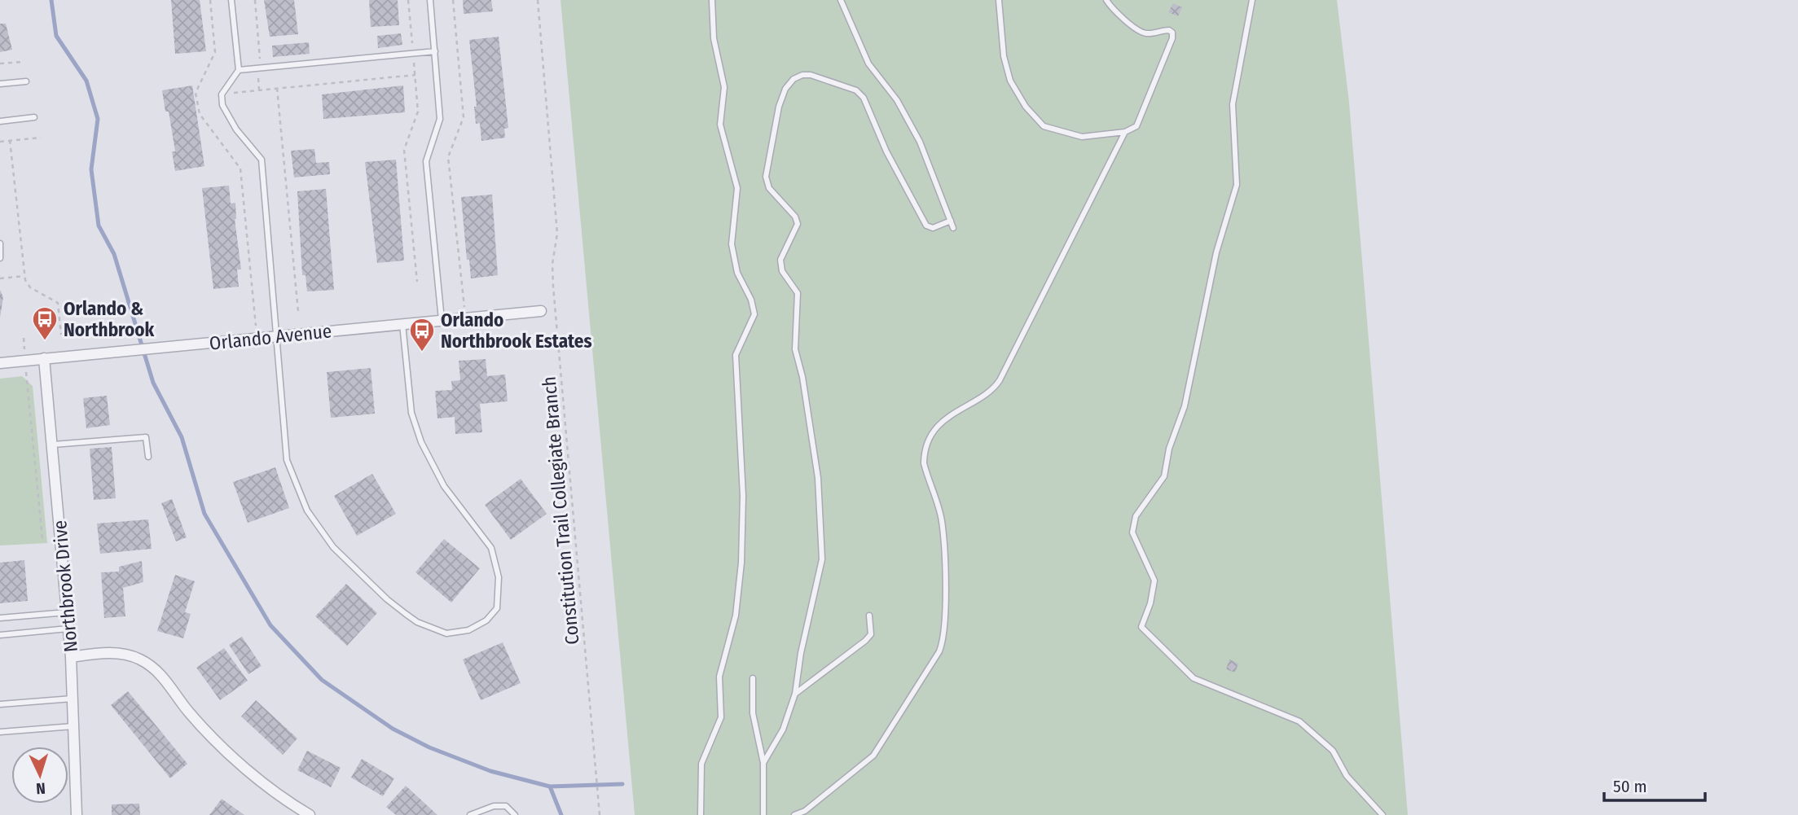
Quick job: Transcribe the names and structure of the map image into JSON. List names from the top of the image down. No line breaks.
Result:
{"streets":{"street":["Orlando Avenue","Northbrook Drive"],"path":["Constitution Trail Collegiate Branch"]},"crossings":[["Orlando Avenue","Northbrook Drive"]],"places":{"bus stop":["Orlando & Northbrook","Orlando Northbrook Estates"]},"scale_bar":"50 m","north":"bottom"}
